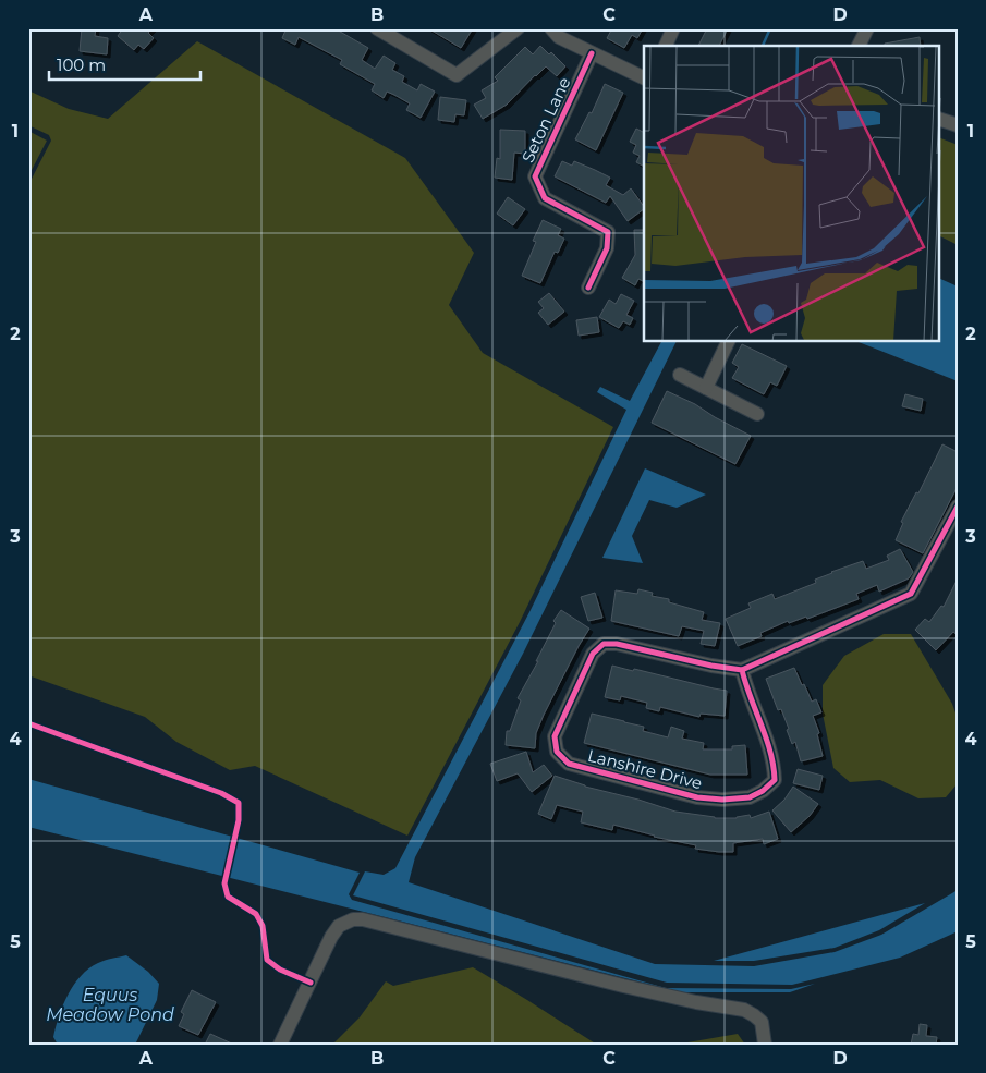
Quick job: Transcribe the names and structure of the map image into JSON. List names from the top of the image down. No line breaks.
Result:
{"streets":{"street":["Seton Lane","Lanshire Drive"]},"water":["Equus Meadow Pond"],"scale_bar":"100 m","grid":{"columns":["A","B","C","D"],"rows":["1","2","3","4","5"]}}
